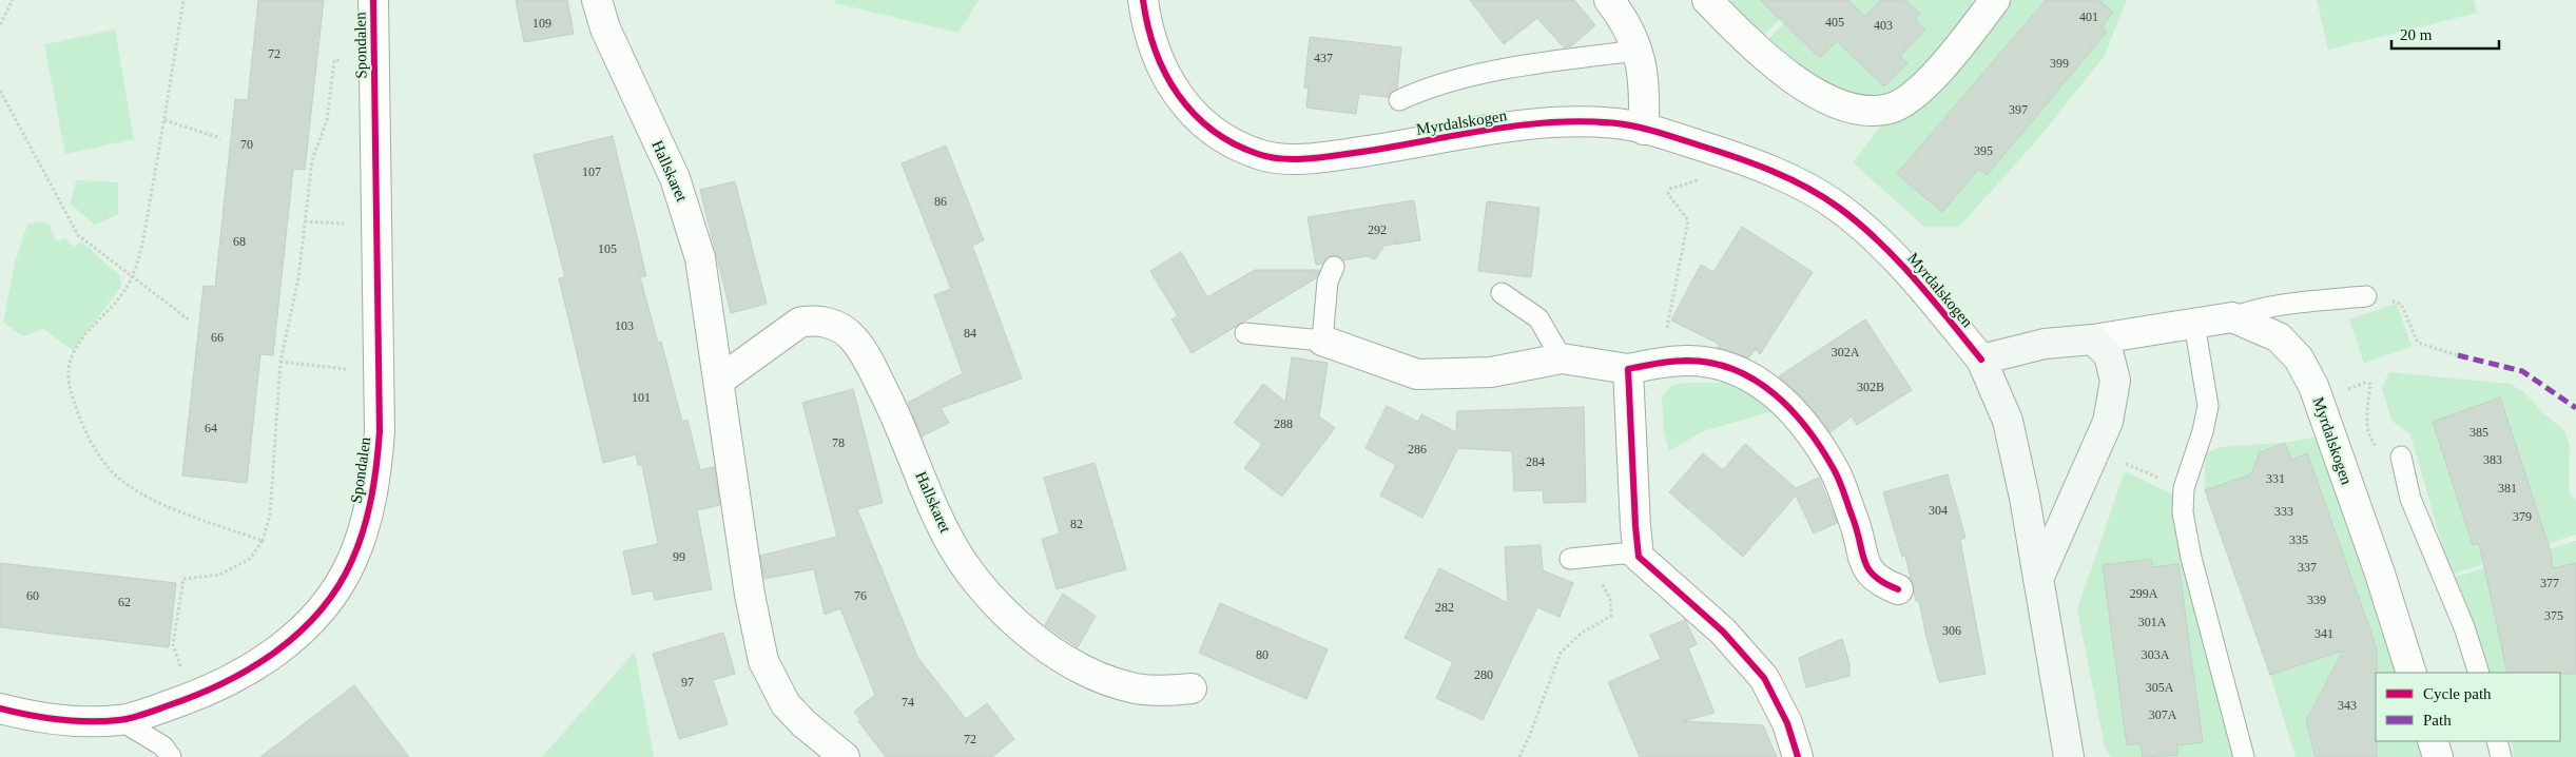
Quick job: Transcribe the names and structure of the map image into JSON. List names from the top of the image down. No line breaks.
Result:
{"streets":{"main road":["Myrdalskogen"],"street":["Spondalen","Hallskaret"]},"house_numbers":["401","405","109","403","72","437","399","397","70","395","107","86","292","68","105","103","84","66","302A","302B","101","288","64","385","78","286","383","284","331","381","304","333","379","82","335","99","337","377","299A","60","76","339","62","282","375","301A","306","341","80","303A","280","97","305A","74","343","307A","72"],"legend":["Cycle path","Path"],"scale_bar":"20 m"}
